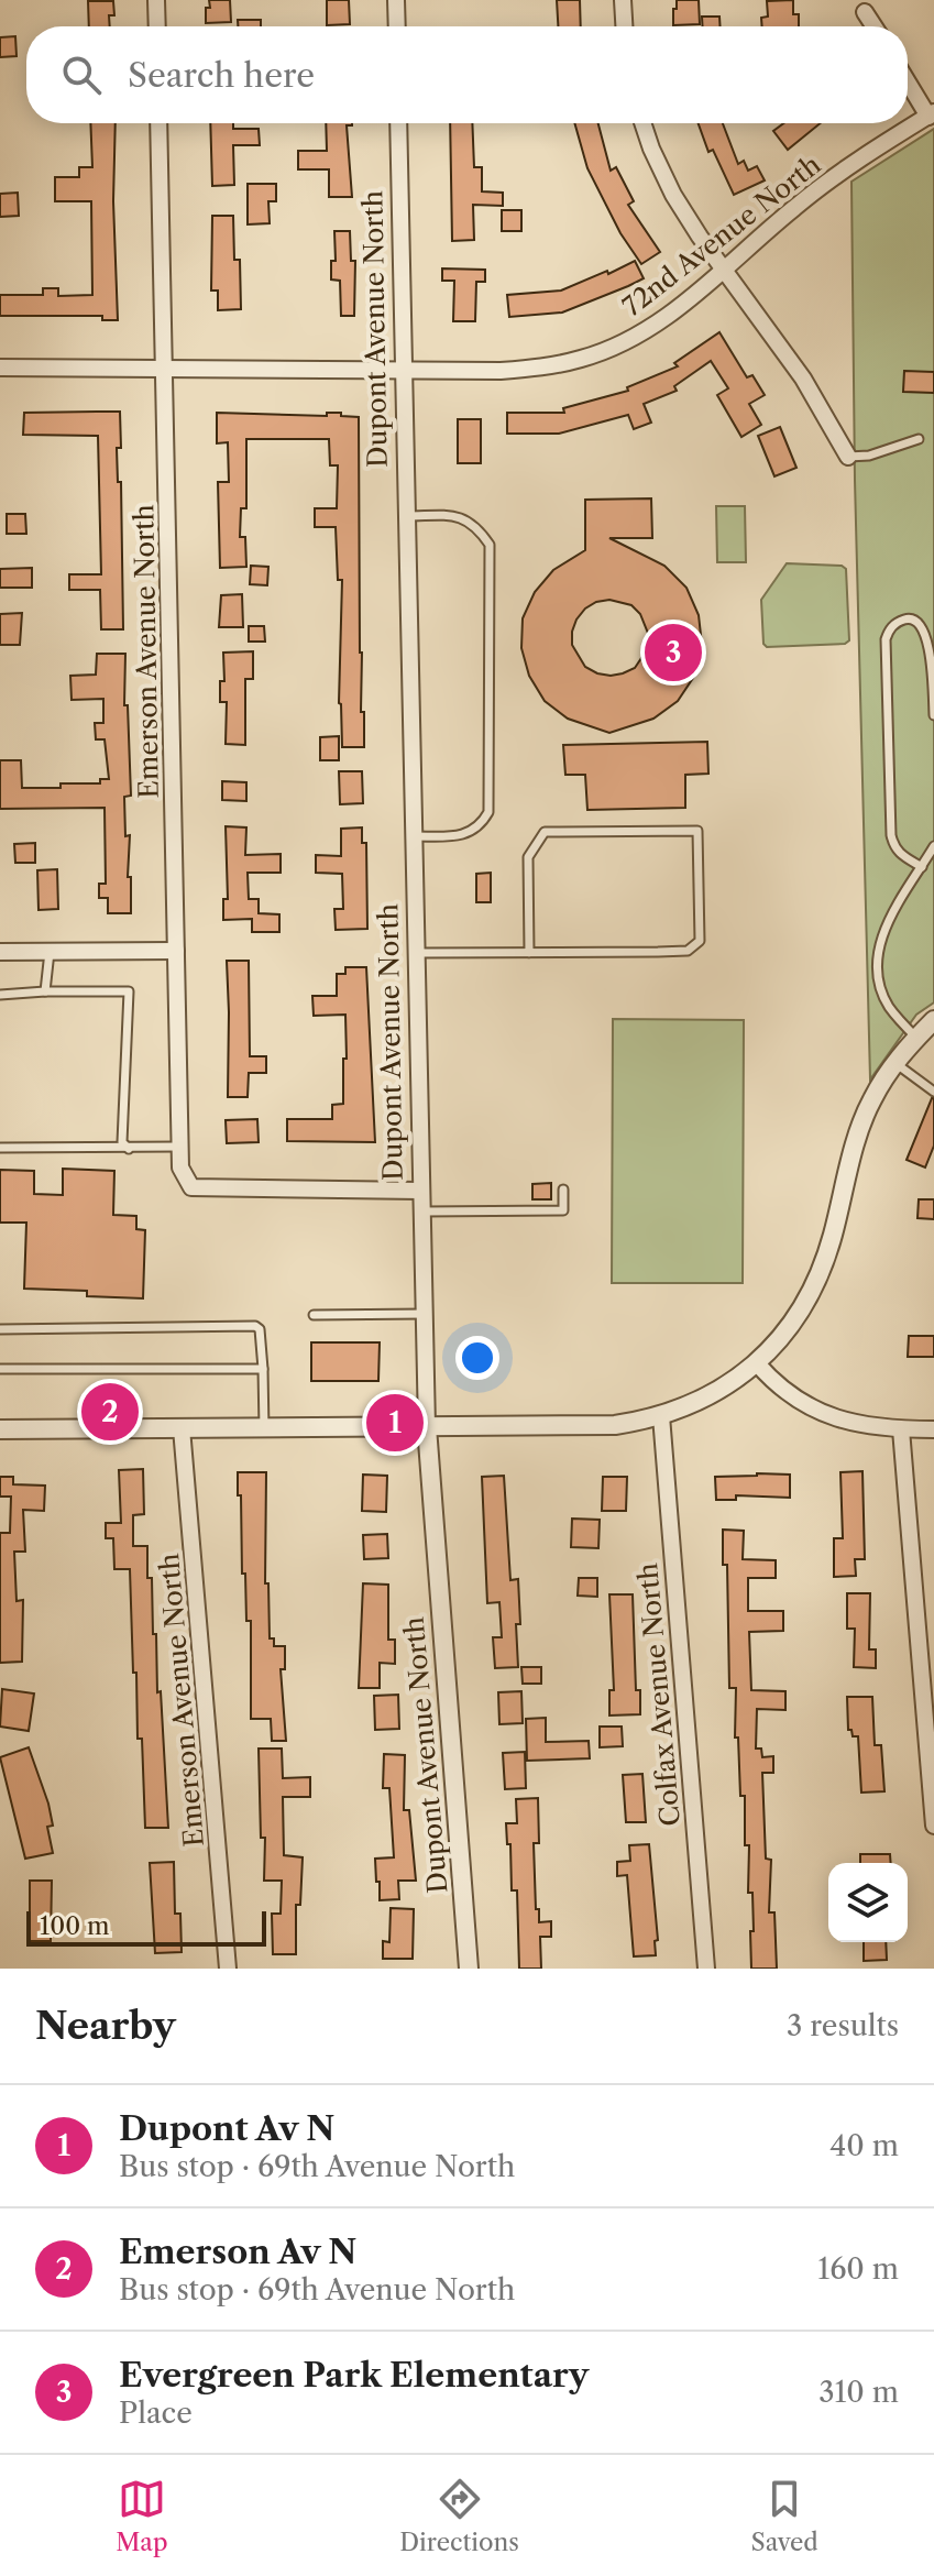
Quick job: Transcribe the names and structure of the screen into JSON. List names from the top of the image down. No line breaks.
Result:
{"streets":{"street":["72nd Avenue North","Dupont Avenue North","Emerson Avenue North","Colfax Avenue North"]},"crossings":[["72nd Avenue North","Dupont Avenue North"],["72nd Avenue North","Emerson Avenue North"],["Dupont Avenue North","Emerson Avenue North"]],"scale_bar":"100 m","page":{"search":"Search here","pins":["3","2","1"],"scale":"100 m","heading":["Nearby","3 results"],"list":[{"mark":"1","name":"Dupont Av N","note":"Bus stop · 69th Avenue North","value":"40 m"},{"mark":"2","name":"Emerson Av N","note":"Bus stop · 69th Avenue North","value":"160 m"},{"mark":"3","name":"Evergreen Park Elementary","note":"Place","value":"310 m"}],"nav":["Map","Directions","Saved"]}}
